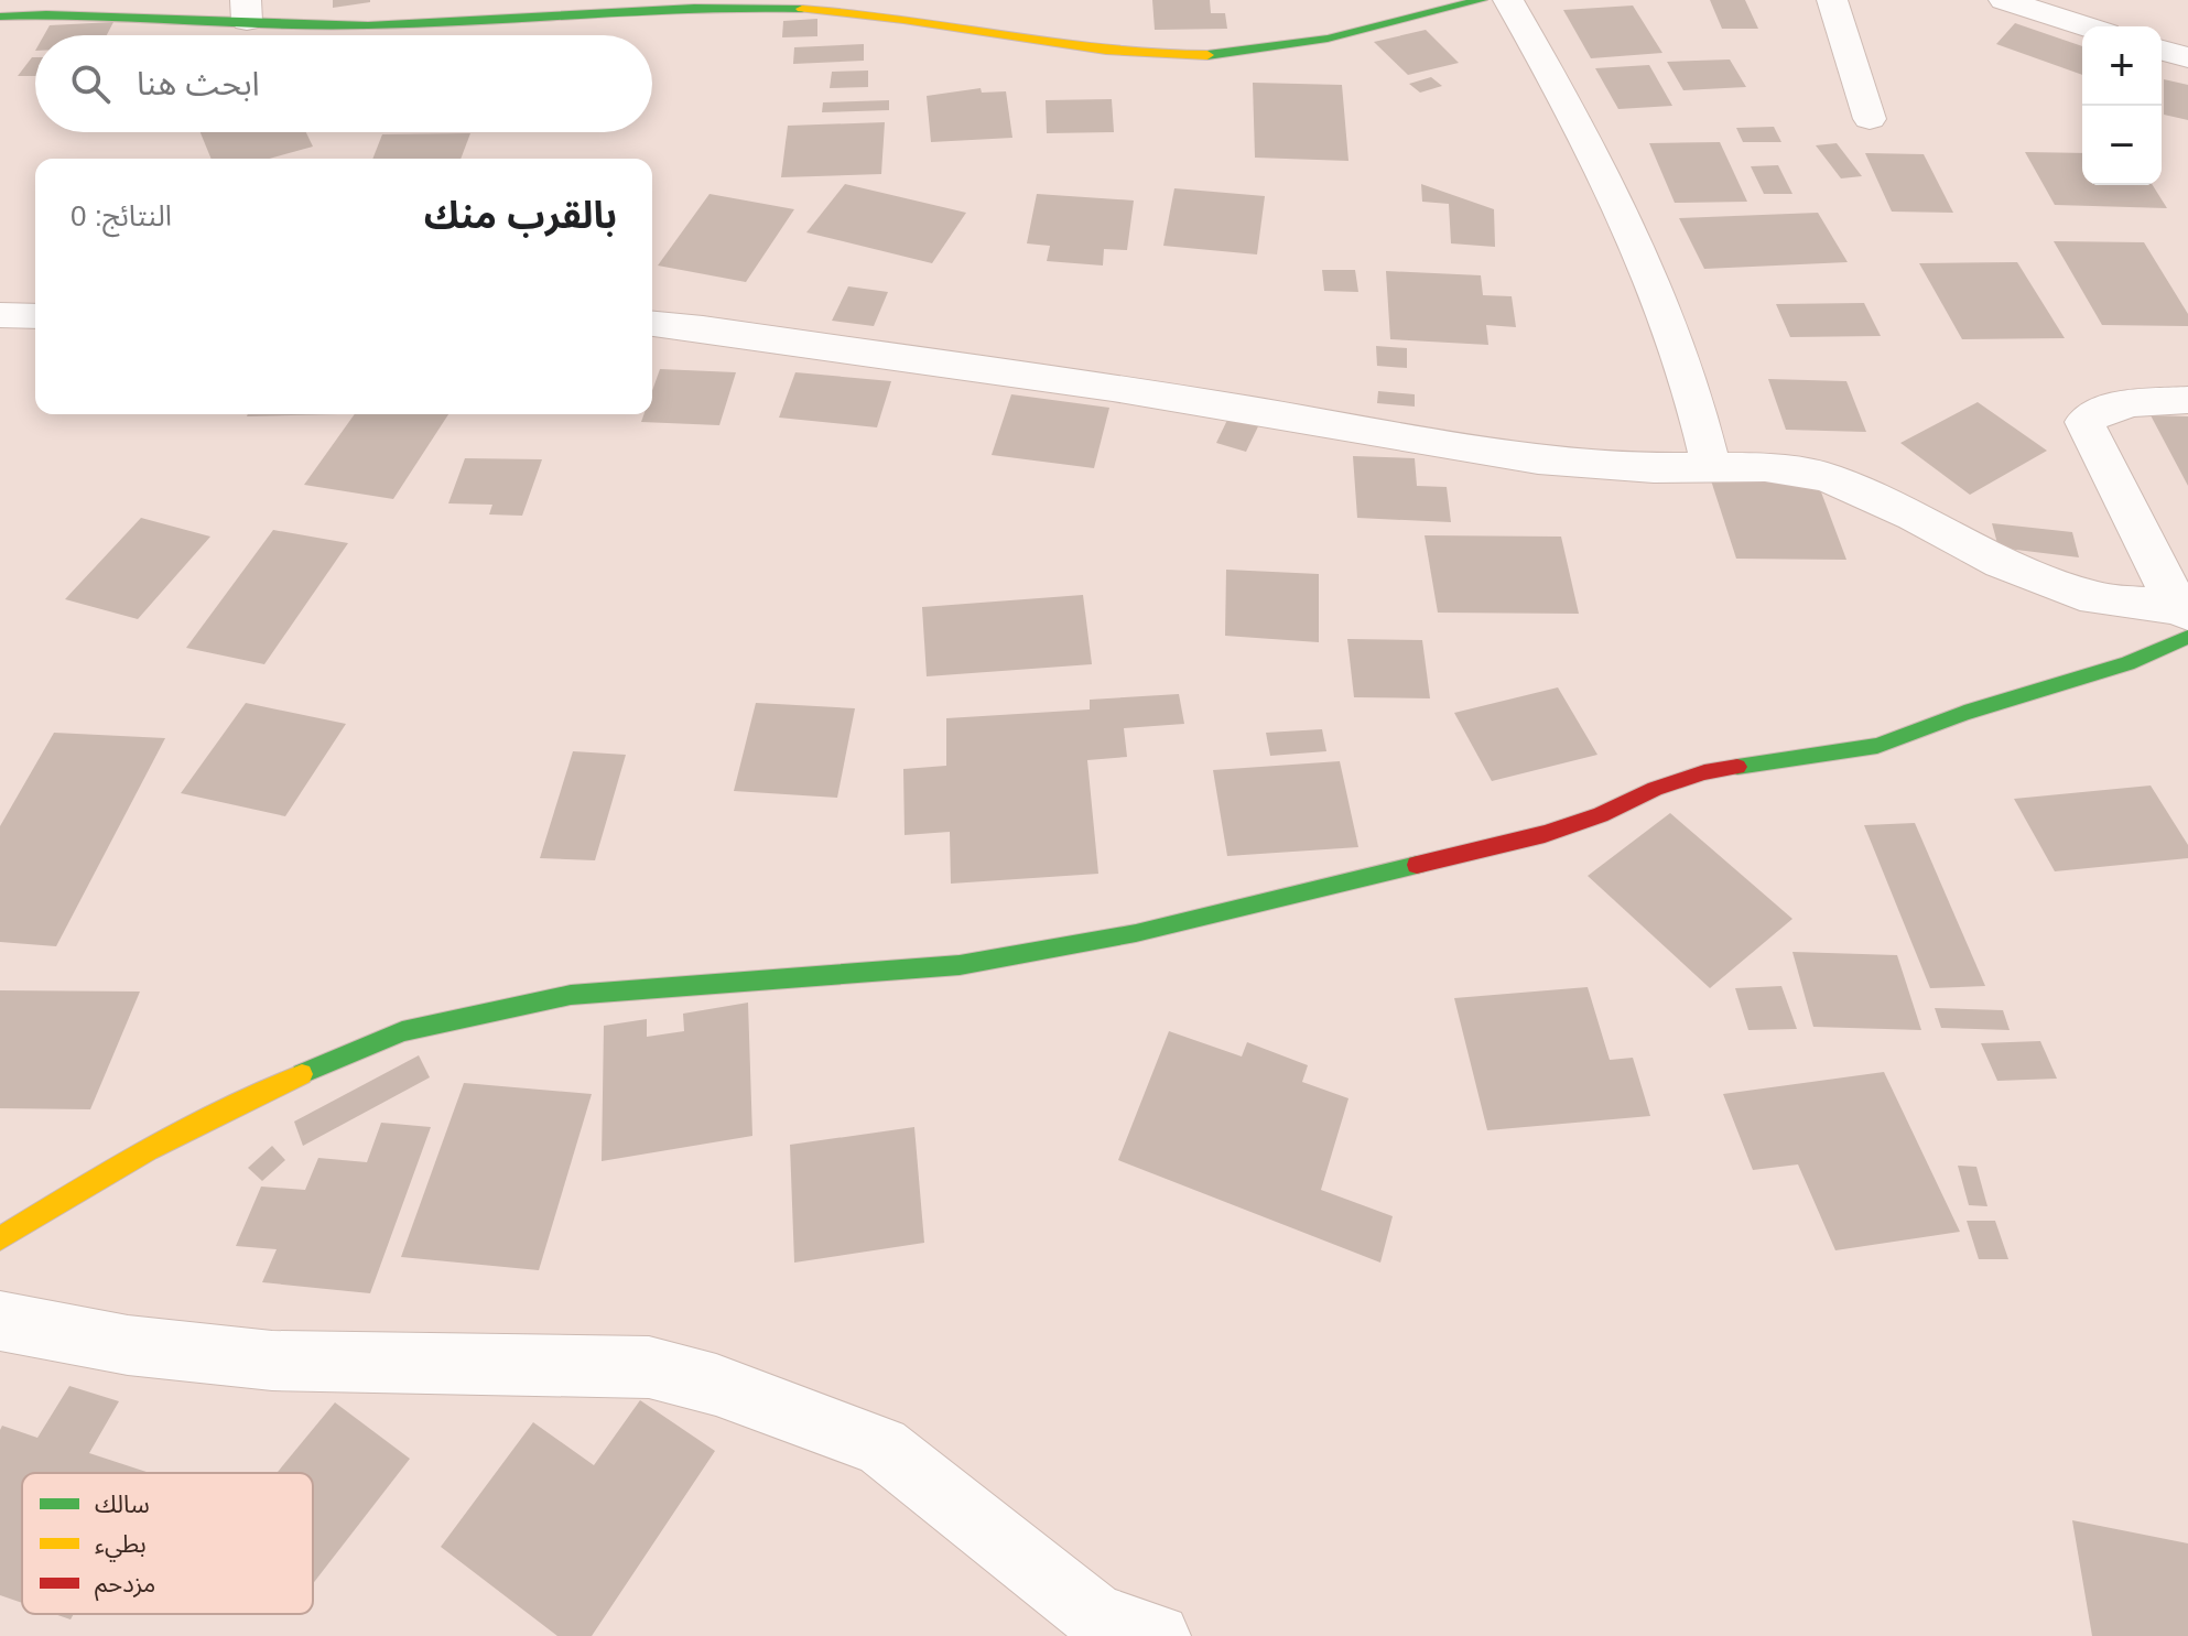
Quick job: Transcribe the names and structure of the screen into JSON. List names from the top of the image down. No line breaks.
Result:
{"legend":["سالك","بطيء","مزدحم"],"page":{"map_buttons":["+","−"],"search":"ابحث هنا","heading":["بالقرب منك","النتائج: 0"]}}
